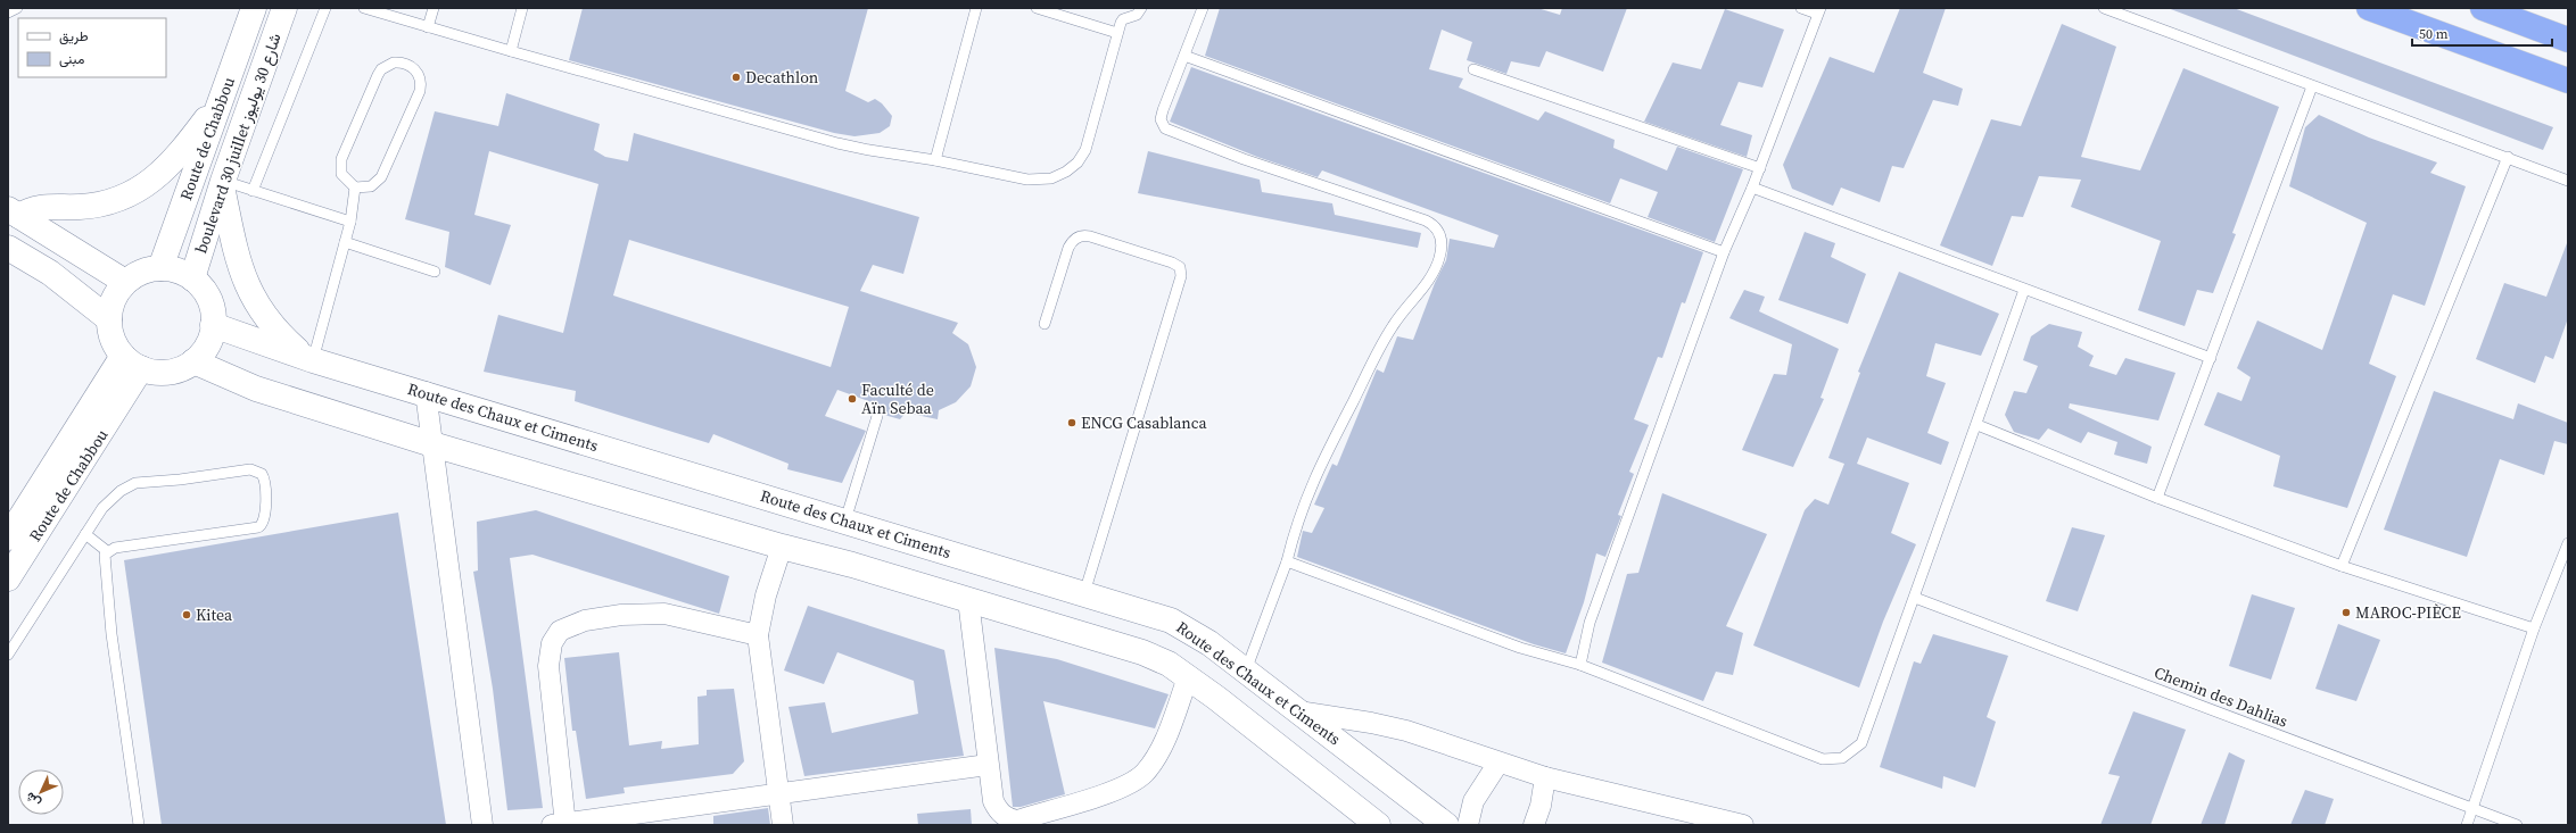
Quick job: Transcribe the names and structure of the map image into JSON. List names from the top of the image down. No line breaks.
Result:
{"streets":{"street":["Route de Chabbou","boulevard 30 juillet شارع 30 يوليوز","Route des Chaux et Ciments"],"lane":["Chemin des Dahlias"]},"crossings":[["Route de Chabbou","boulevard 30 juillet شارع 30 يوليوز"],["Route de Chabbou","Route des Chaux et Ciments"],["boulevard 30 juillet شارع 30 يوليوز","Route des Chaux et Ciments"]],"places":["Decathlon","Faculté de Aïn Sebaa","ENCG Casablanca","MAROC-PIÈCE","Kitea"],"legend":["طريق","مبنى"],"scale_bar":"50 m","north":"bottom left"}
